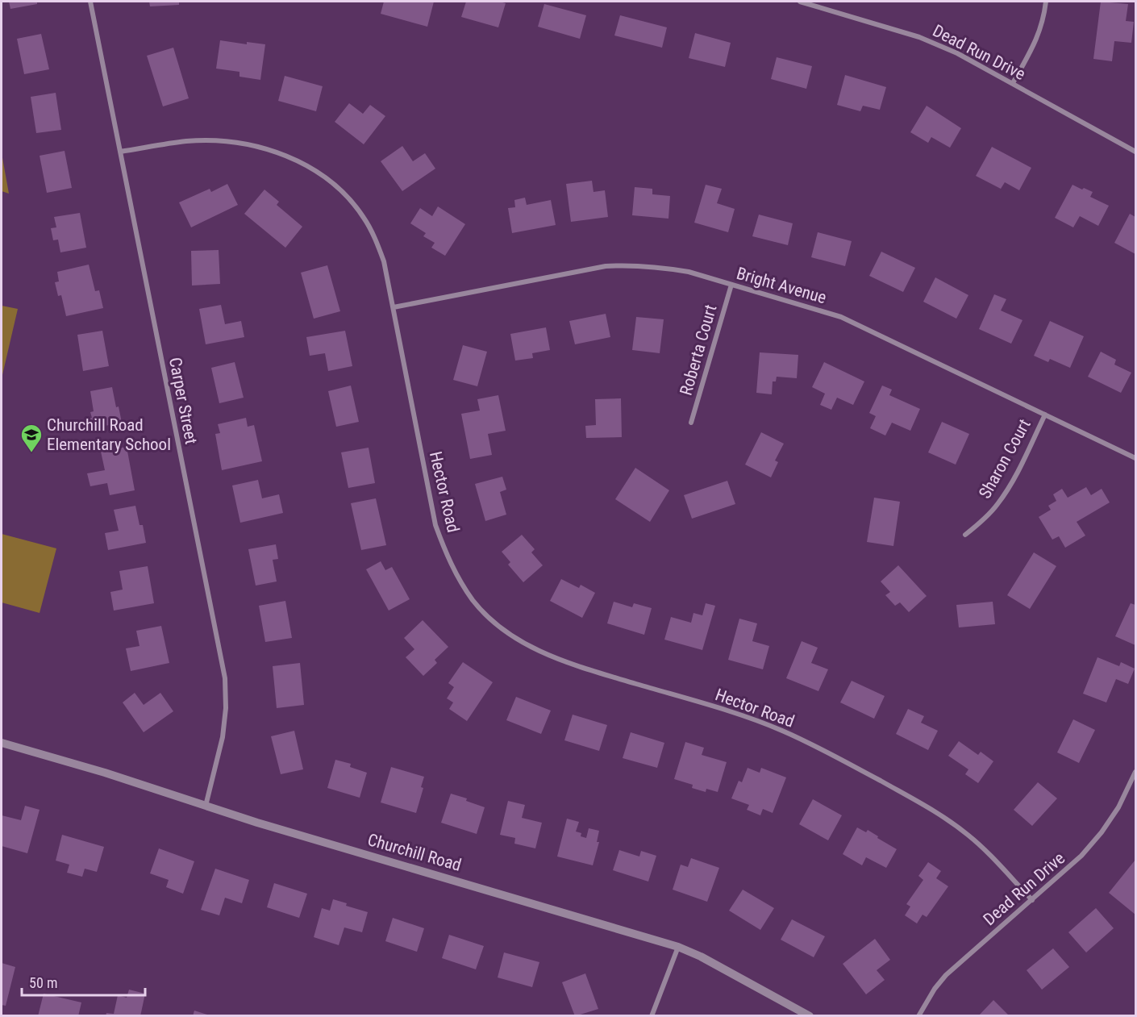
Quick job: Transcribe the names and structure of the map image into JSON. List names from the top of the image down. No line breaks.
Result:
{"streets":{"street":["Dead Run Drive","Bright Avenue","Roberta Court","Carper Street","Sharon Court","Hector Road","Churchill Road"]},"crossings":[["Dead Run Drive","Hector Road"],["Bright Avenue","Roberta Court"],["Bright Avenue","Sharon Court"],["Bright Avenue","Hector Road"],["Carper Street","Hector Road"],["Carper Street","Churchill Road"]],"places":{"school or university":["Churchill Road Elementary School"]},"scale_bar":"50 m"}
